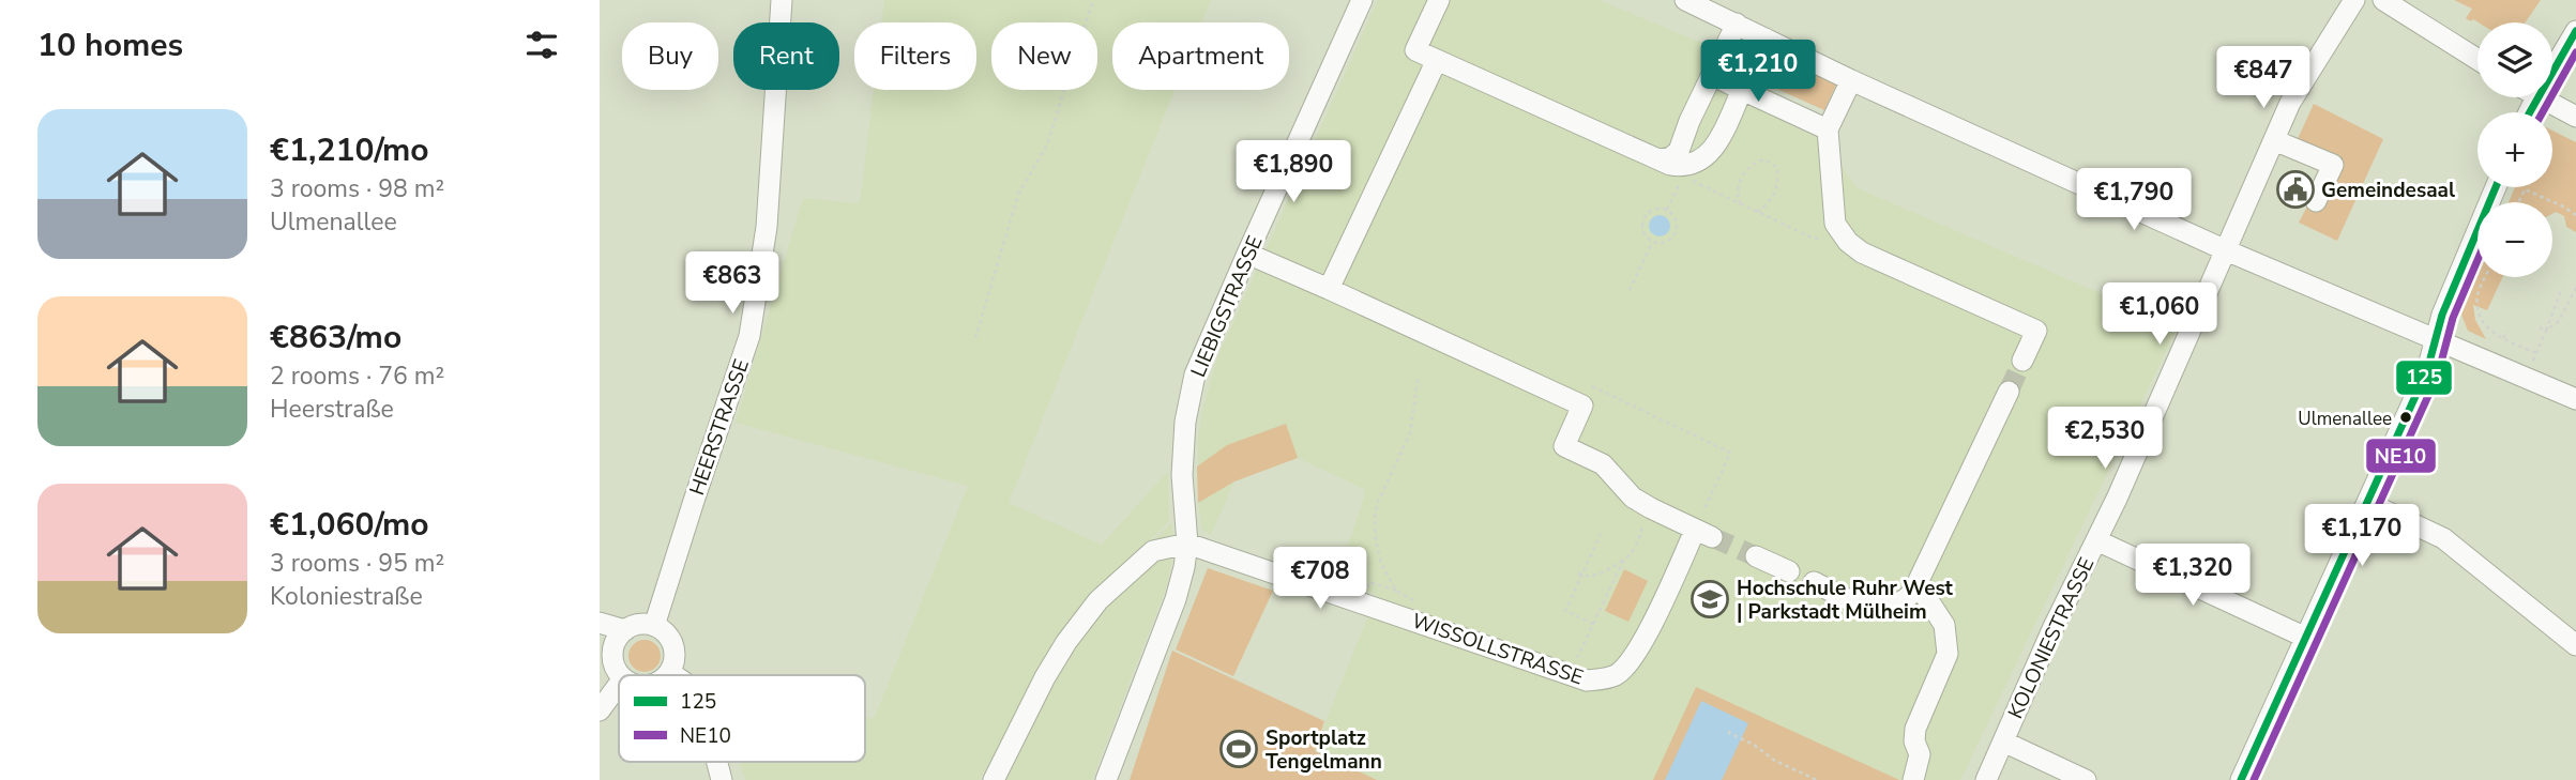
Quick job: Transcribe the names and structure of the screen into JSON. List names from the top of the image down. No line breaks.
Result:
{"streets":{"street":["LIEBIGSTRASSE","HEERSTRASSE","KOLONIESTRASSE","WISSOLLSTRASSE"]},"crossings":[["LIEBIGSTRASSE","WISSOLLSTRASSE"]],"places":{"public building":["Gemeindesaal"],"other":["Ulmenallee"],"school or university":["Hochschule Ruhr West | Parkstadt Mülheim"],"sports":["Sportplatz Tengelmann"]},"lines":["transit line 125","transit line NE10"],"legend":["125","NE10"],"page":{"heading":"10 homes","map_buttons":["+","−"],"chip":["Buy","Rent","Filters","New","Apartment"],"price":["€1,210","€847","€1,890","€1,790","€863","€1,060","€2,530","€1,170","€1,320","€708"],"list":[{"name":"€1,210/mo","note":"3 rooms · 98 m² · Ulmenallee"},{"name":"€863/mo","note":"2 rooms · 76 m² · Heerstraße"},{"name":"€1,060/mo","note":"3 rooms · 95 m² · Koloniestraße"}]}}
